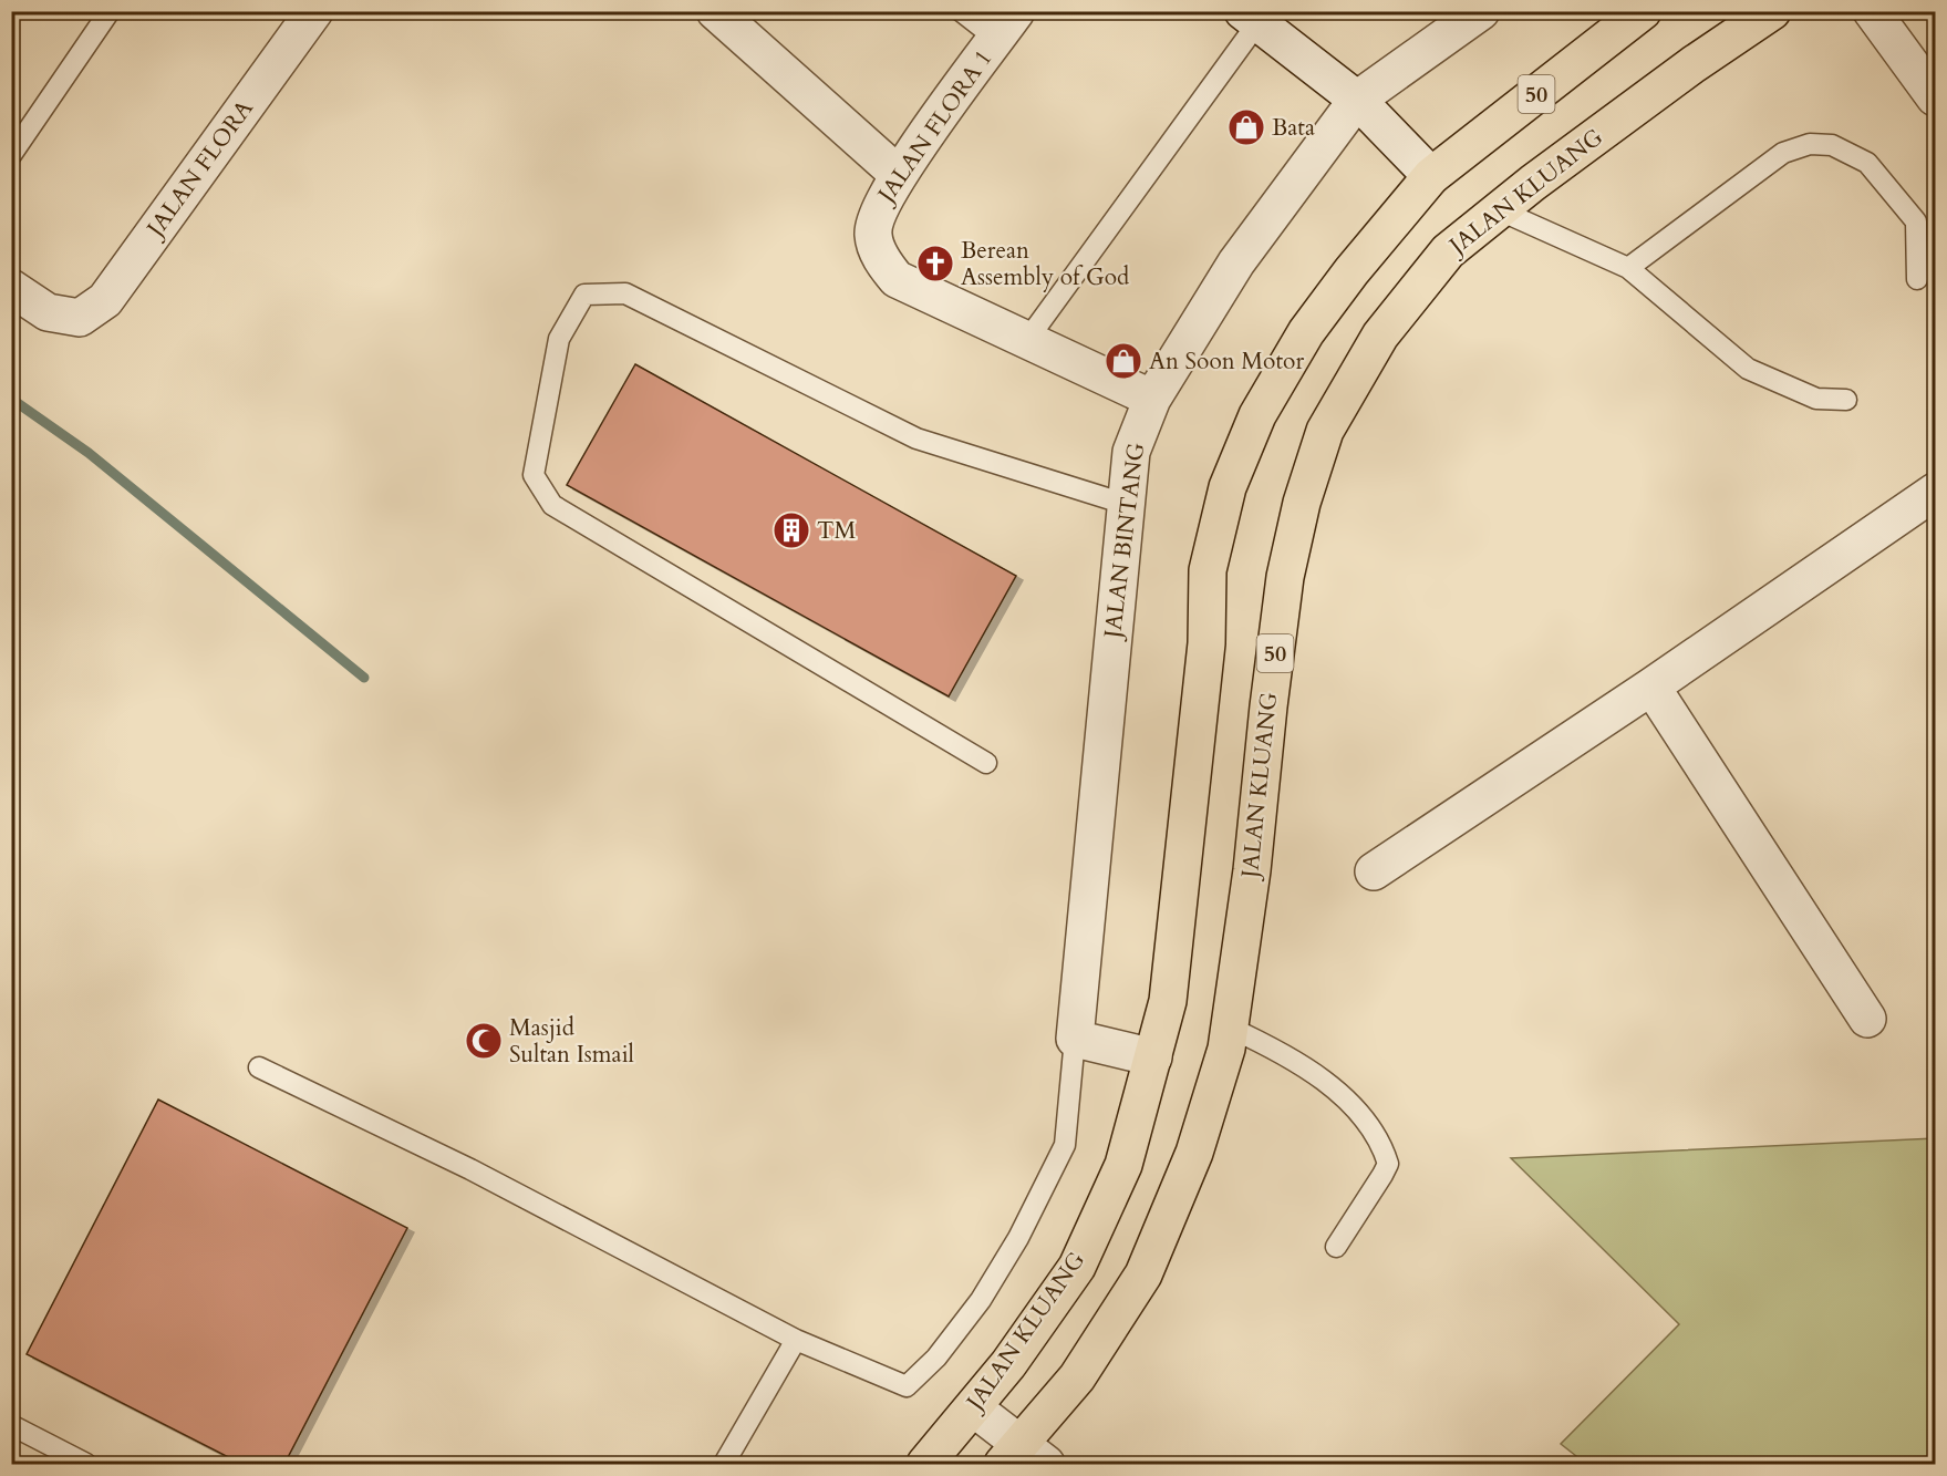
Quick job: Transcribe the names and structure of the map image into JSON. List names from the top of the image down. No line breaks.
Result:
{"streets":{"highway":["50","JALAN KLUANG"],"street":["JALAN FLORA 1","JALAN FLORA","JALAN BINTANG"]},"crossings":[["JALAN FLORA 1","JALAN BINTANG"]],"places":{"shop":["Bata","An Soon Motor"],"church":["Berean Assembly of God"],"building":["TM"],"mosque":["Masjid Sultan Ismail"]}}
